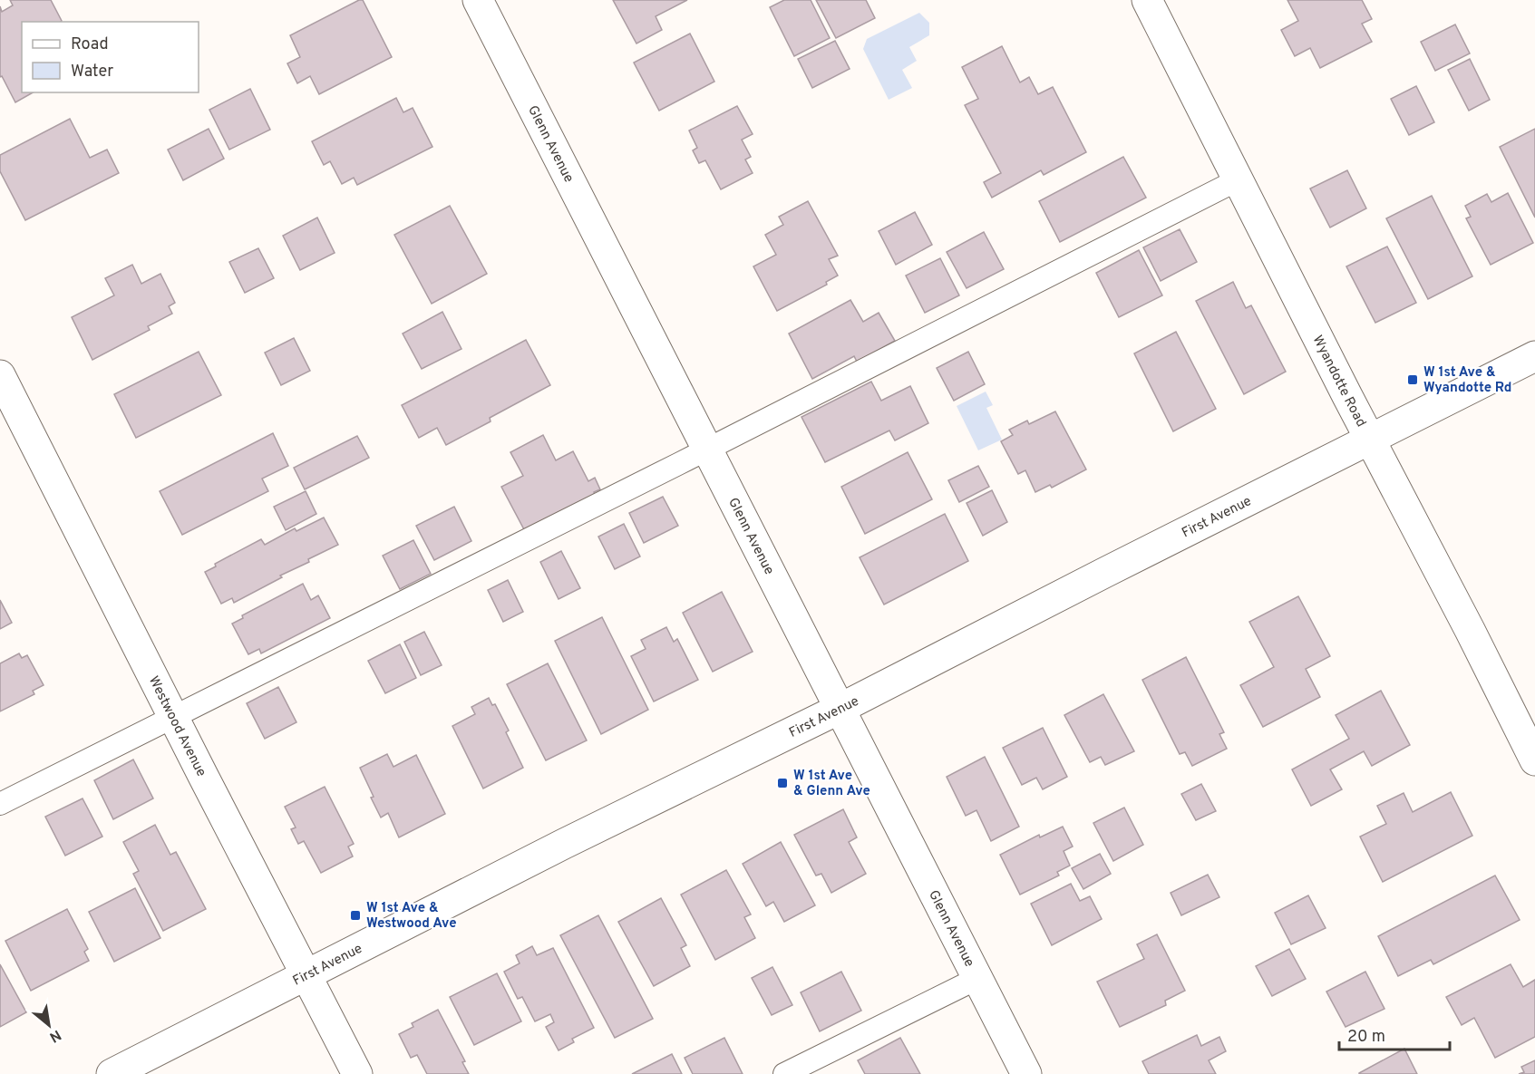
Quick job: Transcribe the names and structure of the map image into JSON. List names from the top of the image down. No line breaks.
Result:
{"streets":{"street":["Glenn Avenue","Wyandotte Road","First Avenue","Westwood Avenue"]},"crossings":[["Glenn Avenue","First Avenue"],["Wyandotte Road","First Avenue"],["First Avenue","Westwood Avenue"]],"places":{"transit":["W 1st Ave & Wyandotte Rd","W 1st Ave & Glenn Ave","W 1st Ave & Westwood Ave"]},"legend":["Road","Water"],"scale_bar":"20 m","north":"bottom right"}
